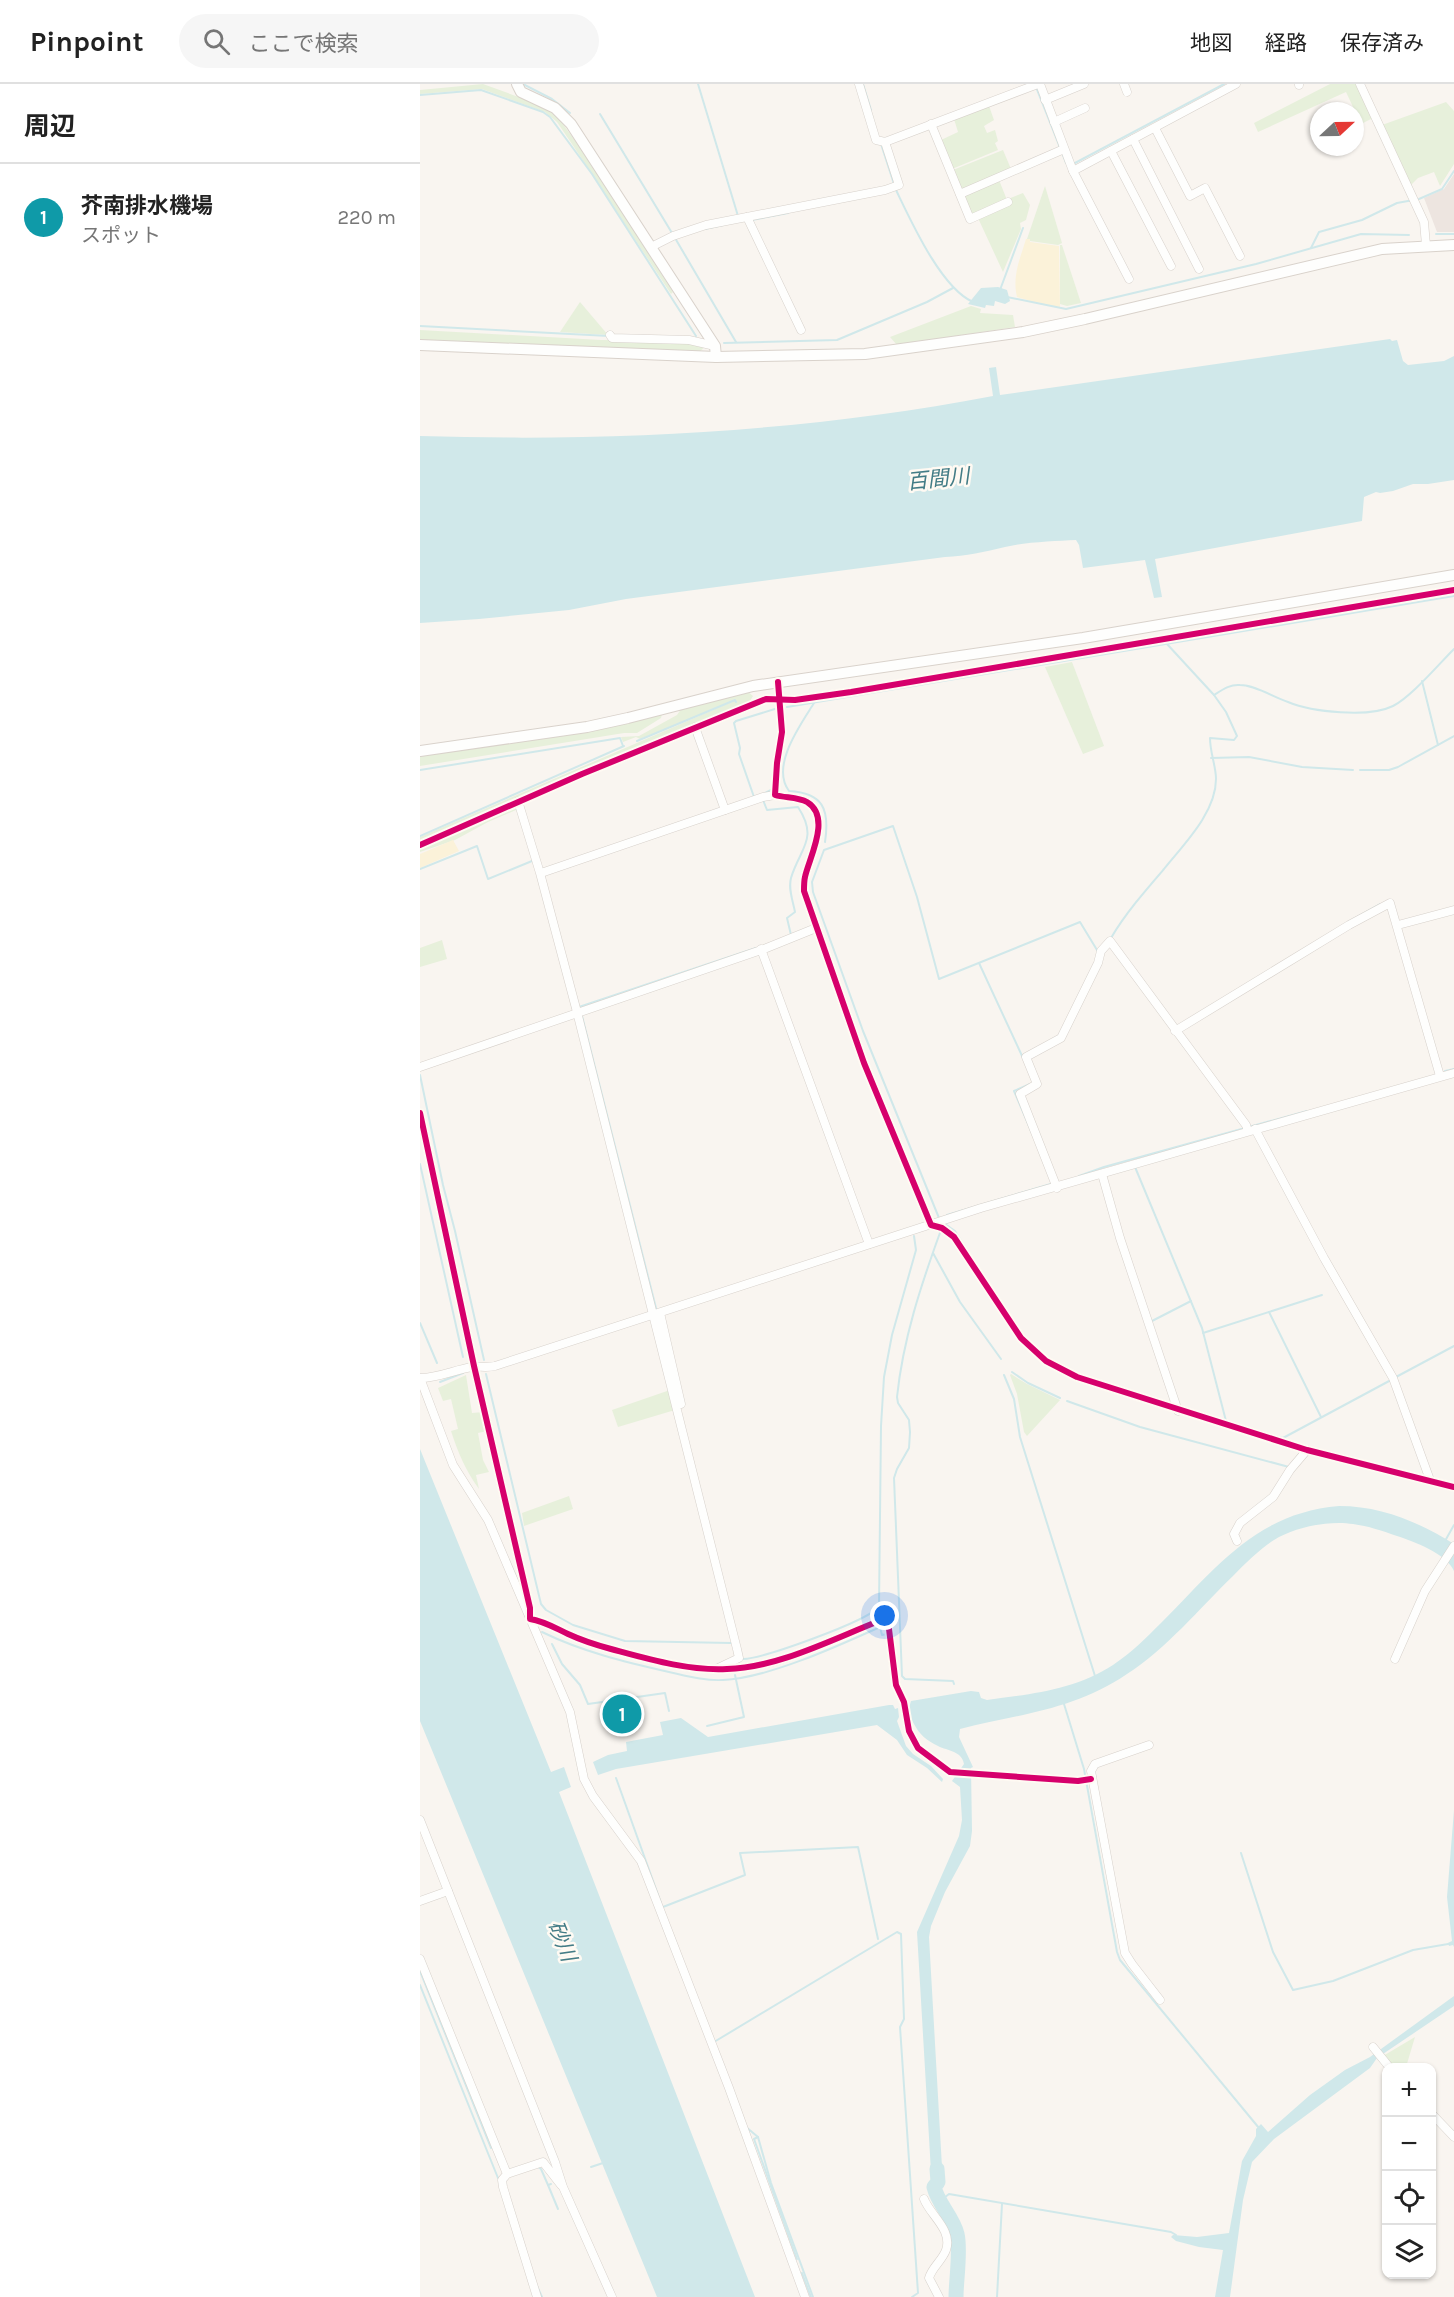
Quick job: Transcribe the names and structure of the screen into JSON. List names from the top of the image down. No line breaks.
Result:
{"water":["百間川","砂川"],"north":"right","page":{"header":"Pinpoint","search":"ここで検索","nav":["地図","経路","保存済み"],"heading":"周辺","list":[{"mark":"1","name":"芥南排水機場","note":"スポット","value":"220 m"}],"pins":"1","map_buttons":["+","−"]}}
